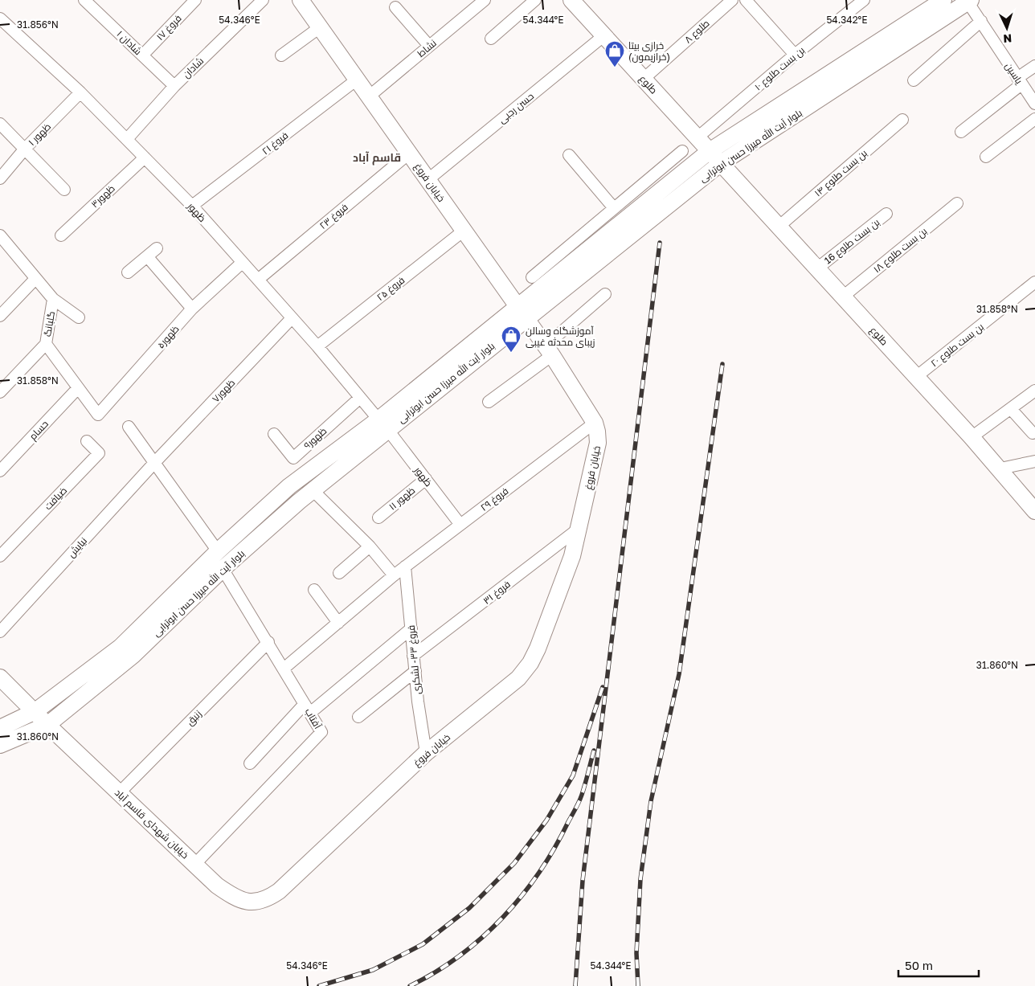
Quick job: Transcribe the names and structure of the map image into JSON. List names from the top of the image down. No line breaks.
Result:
{"streets":{"main road":["طلوع","بلوار آیت الله میرزا حسن ابوترابی","خیابان فروغ","خیابان شهدای قاسم آباد"],"street":["فروغ ۱۷","طلوع ۸","شادان ۱","نشاط","شادان","بن بست طلوع ۱۰","یاسین","حسن رجبی","ظهور ۱","فروغ ۲۱","بن بست طلوع ۱۴","ظهور۳","ظهور","فروغ ۲۳","بن بست طلوع 16","بن بست طلوع ۱۸","فروغ ۲۵","گلبانگ","ظهور۵","بن بست طلوع ۲۰","ظهور۷","حسام","ظهور۹","ضیافت","ظهور ۱۱","فروغ ۲۹","نيايش","فروغ ۳۱","فروغ ۳۳- لشکری","زنبق","آفتاب"]},"crossings":[["فروغ ۱۷","شادان ۱"],["طلوع ۸","طلوع"],["شادان ۱","شادان"],["نشاط","خیابان فروغ"],["شادان","ظهور"],["بن بست طلوع ۱۰","طلوع"],["یاسین","بلوار آیت الله میرزا حسن ابوترابی"],["طلوع","حسن رجبی"],["طلوع","بلوار آیت الله میرزا حسن ابوترابی"],["طلوع","بن بست طلوع ۱۴"],["طلوع","بن بست طلوع 16"],["طلوع","بن بست طلوع ۱۸"],["طلوع","بن بست طلوع ۲۰"],["حسن رجبی","خیابان فروغ"],["ظهور ۱","ظهور"],["فروغ ۲۱","خیابان فروغ"],["فروغ ۲۱","ظهور"],["بلوار آیت الله میرزا حسن ابوترابی","خیابان فروغ"],["بلوار آیت الله میرزا حسن ابوترابی","ظهور"],["بلوار آیت الله میرزا حسن ابوترابی","آفتاب"],["بلوار آیت الله میرزا حسن ابوترابی","خیابان شهدای قاسم آباد"],["خیابان فروغ","فروغ ۲۳"],["خیابان فروغ","فروغ ۲۵"],["خیابان فروغ","فروغ ۲۹"],["خیابان فروغ","فروغ ۳۱"],["خیابان فروغ","فروغ ۳۳- لشکری"],["خیابان فروغ","خیابان شهدای قاسم آباد"],["ظهور۳","ظهور"],["ظهور","فروغ ۲۳"],["ظهور","فروغ ۲۵"],["ظهور","ظهور۵"],["ظهور","ظهور۷"],["ظهور","ظهور۹"],["ظهور","ظهور ۱۱"],["ظهور","فروغ ۲۹"],["گلبانگ","ظهور۵"],["گلبانگ","حسام"],["ظهور۷","نيايش"],["فروغ ۲۹","فروغ ۳۳- لشکری"],["فروغ ۲۹","آفتاب"],["فروغ ۳۱","فروغ ۳۳- لشکری"],["زنبق","آفتاب"],["زنبق","خیابان شهدای قاسم آباد"],["آفتاب","خیابان شهدای قاسم آباد"]],"districts":["قاسم آباد"],"places":{"shop":["خرازی بیتا (خرازیمون)","آموزشگاه وسالن زیبای محدثه غیبی"]},"scale_bar":"50 m","north":"bottom","coordinates":["54.346°E","54.344°E","54.342°E","31.856°N","31.858°N","31.860°N"]}
